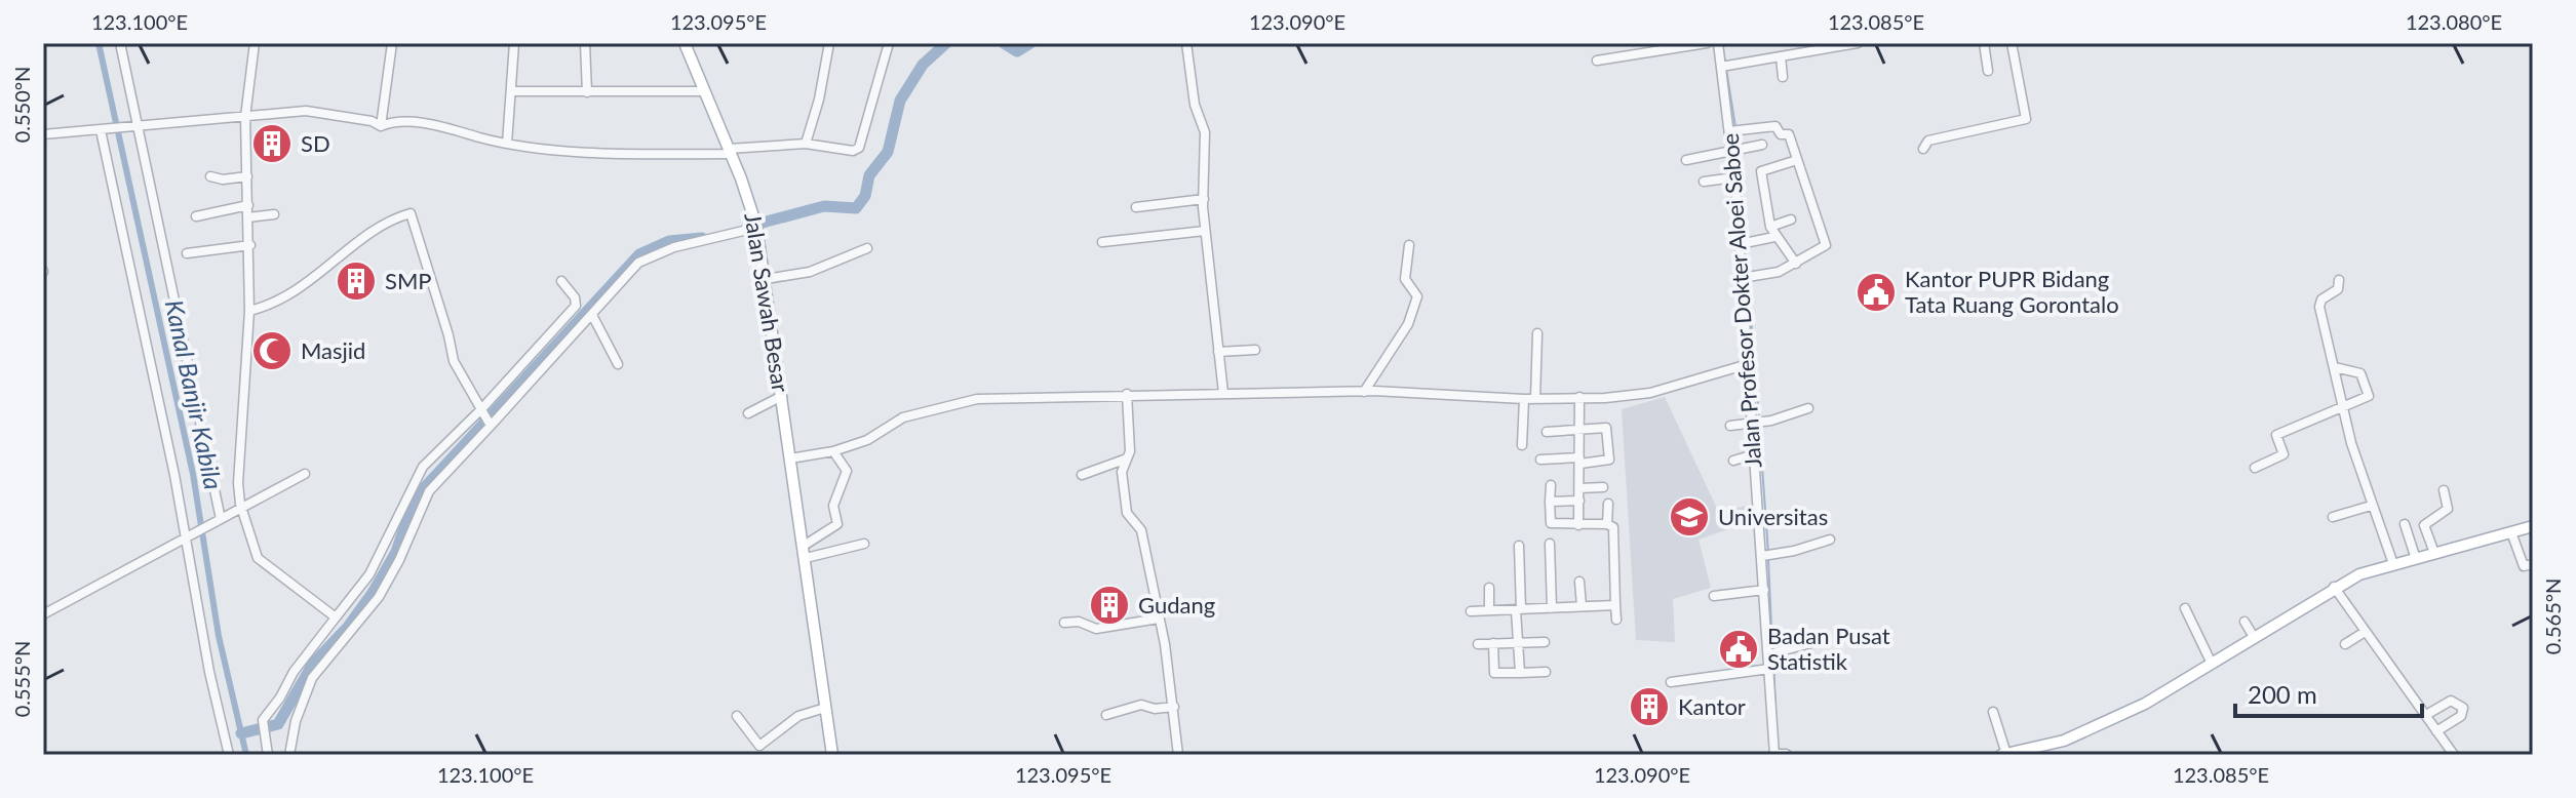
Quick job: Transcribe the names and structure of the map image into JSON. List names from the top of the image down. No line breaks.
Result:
{"streets":{"main road":["Jalan Sawah Besar"],"street":["Jalan Profesor Dokter Aloei Saboe"]},"water":["Kanal Banjir Kabila"],"places":{"building":["SD","SMP","Gudang","Kantor"],"public building":["Kantor PUPR Bidang Tata Ruang Gorontalo","Badan Pusat Statistik"],"mosque":["Masjid"],"school or university":["Universitas"]},"scale_bar":"200 m","coordinates":["123.100°E","123.095°E","123.090°E","123.085°E","123.080°E","0.550°N","0.565°N","0.555°N"]}
